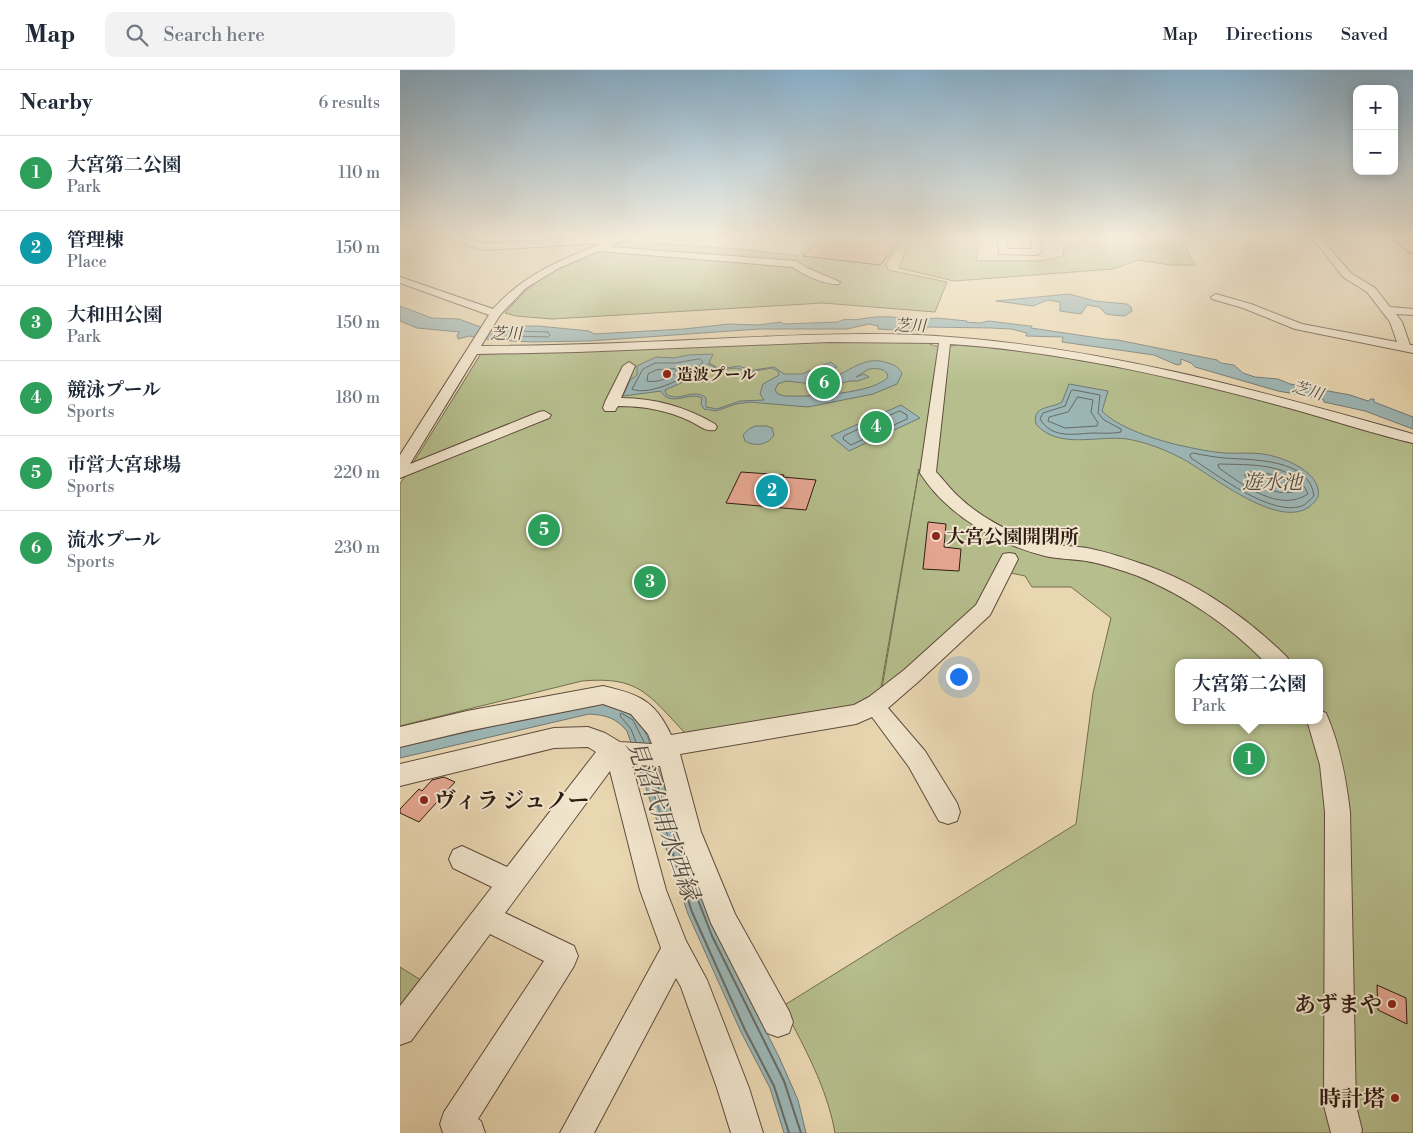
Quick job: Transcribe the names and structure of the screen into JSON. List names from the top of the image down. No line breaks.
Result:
{"water":["芝川","遊水池","見沼代用水西縁"],"places":["造波プール","大宮公園開閉所","ヴィラ ジュノー","あずまや","時計塔"],"page":{"header":"Map","search":"Search here","nav":["Map","Directions","Saved"],"heading":["Nearby","6 results"],"map_buttons":["+","−"],"list":[{"mark":"1","name":"大宮第二公園","note":"Park","value":"110 m"},{"mark":"2","name":"管理棟","note":"Place","value":"150 m"},{"mark":"3","name":"大和田公園","note":"Park","value":"150 m"},{"mark":"4","name":"競泳プール","note":"Sports","value":"180 m"},{"mark":"5","name":"市営大宮球場","note":"Sports","value":"220 m"},{"mark":"6","name":"流水プール","note":"Sports","value":"230 m"}],"pins":["6","4","2","5","3","1"],"popup":["大宮第二公園","Park"]}}
